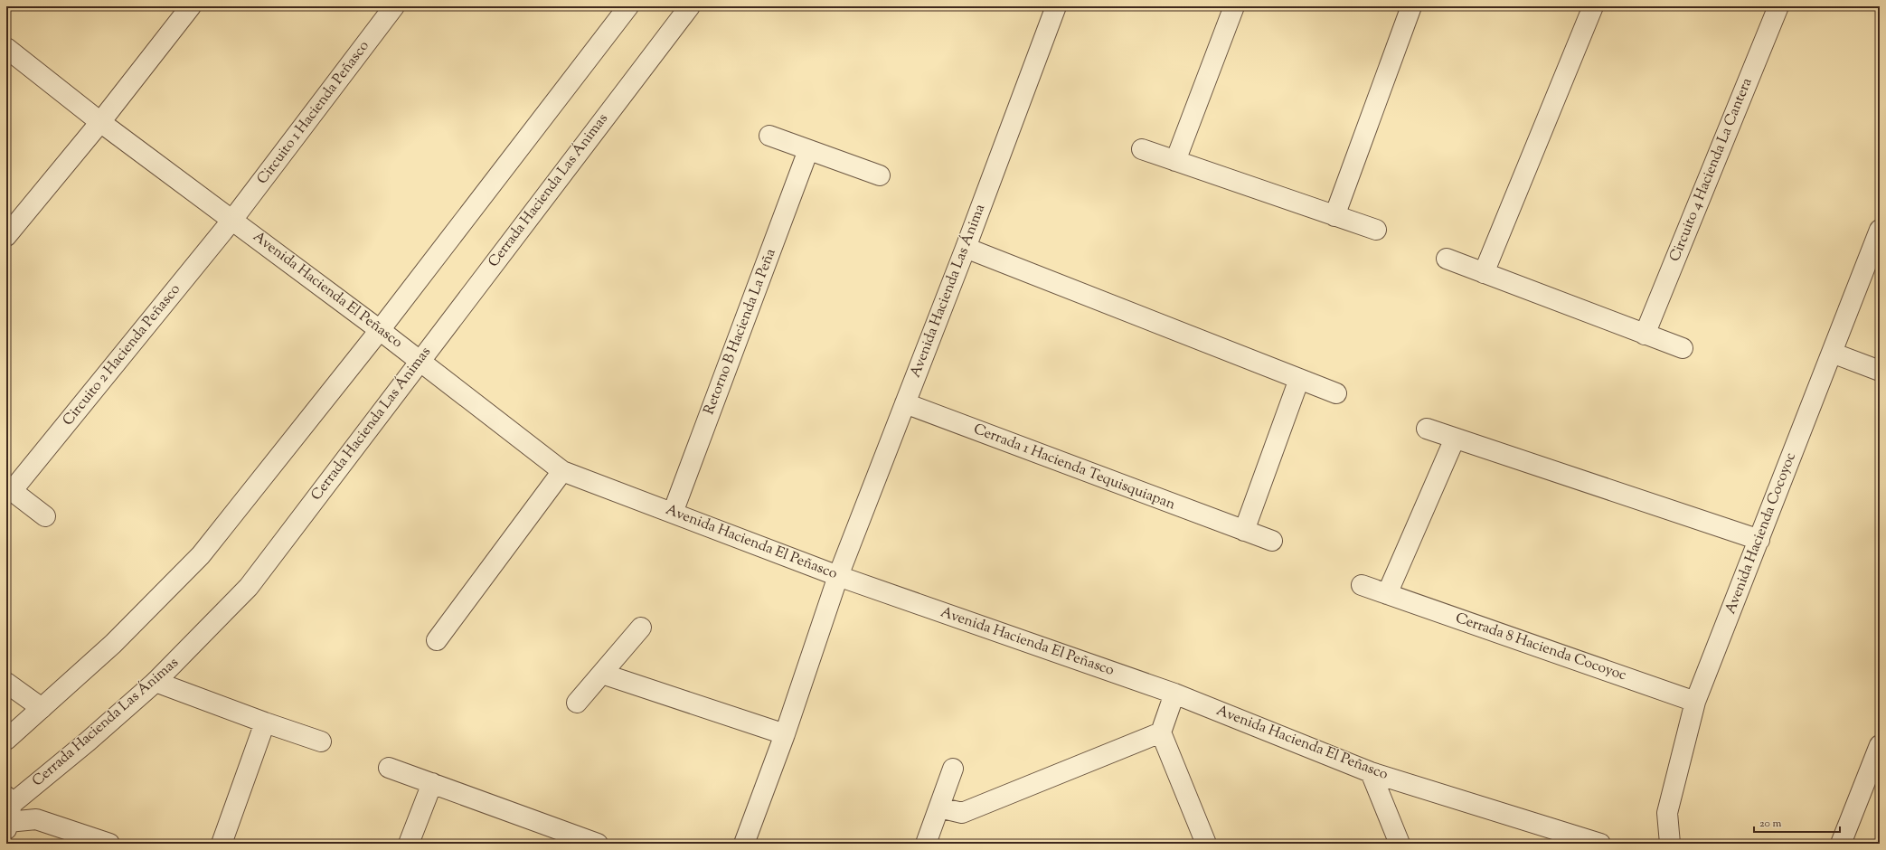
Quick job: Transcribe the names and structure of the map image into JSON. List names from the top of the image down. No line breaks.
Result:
{"streets":{"street":["Circuito 1 Hacienda Peñasco","Circuito 4 Hacienda La Cantera","Cerrada Hacienda Las Ánimas","Avenida Hacienda El Peñasco","Avenida Hacienda Las Ánima","Retorno B Hacienda La Peña","Circuito 2 Hacienda Peñasco","Cerrada 1 Hacienda Tequisquiapan","Avenida Hacienda Cocoyoc","Cerrada 8 Hacienda Cocoyoc"]},"crossings":[["Circuito 1 Hacienda Peñasco","Avenida Hacienda El Peñasco"],["Circuito 1 Hacienda Peñasco","Circuito 2 Hacienda Peñasco"],["Cerrada Hacienda Las Ánimas","Avenida Hacienda El Peñasco"],["Avenida Hacienda El Peñasco","Avenida Hacienda Las Ánima"],["Avenida Hacienda El Peñasco","Retorno B Hacienda La Peña"],["Avenida Hacienda El Peñasco","Circuito 2 Hacienda Peñasco"],["Avenida Hacienda Las Ánima","Cerrada 1 Hacienda Tequisquiapan"],["Avenida Hacienda Cocoyoc","Cerrada 8 Hacienda Cocoyoc"]],"scale_bar":"20 m"}
